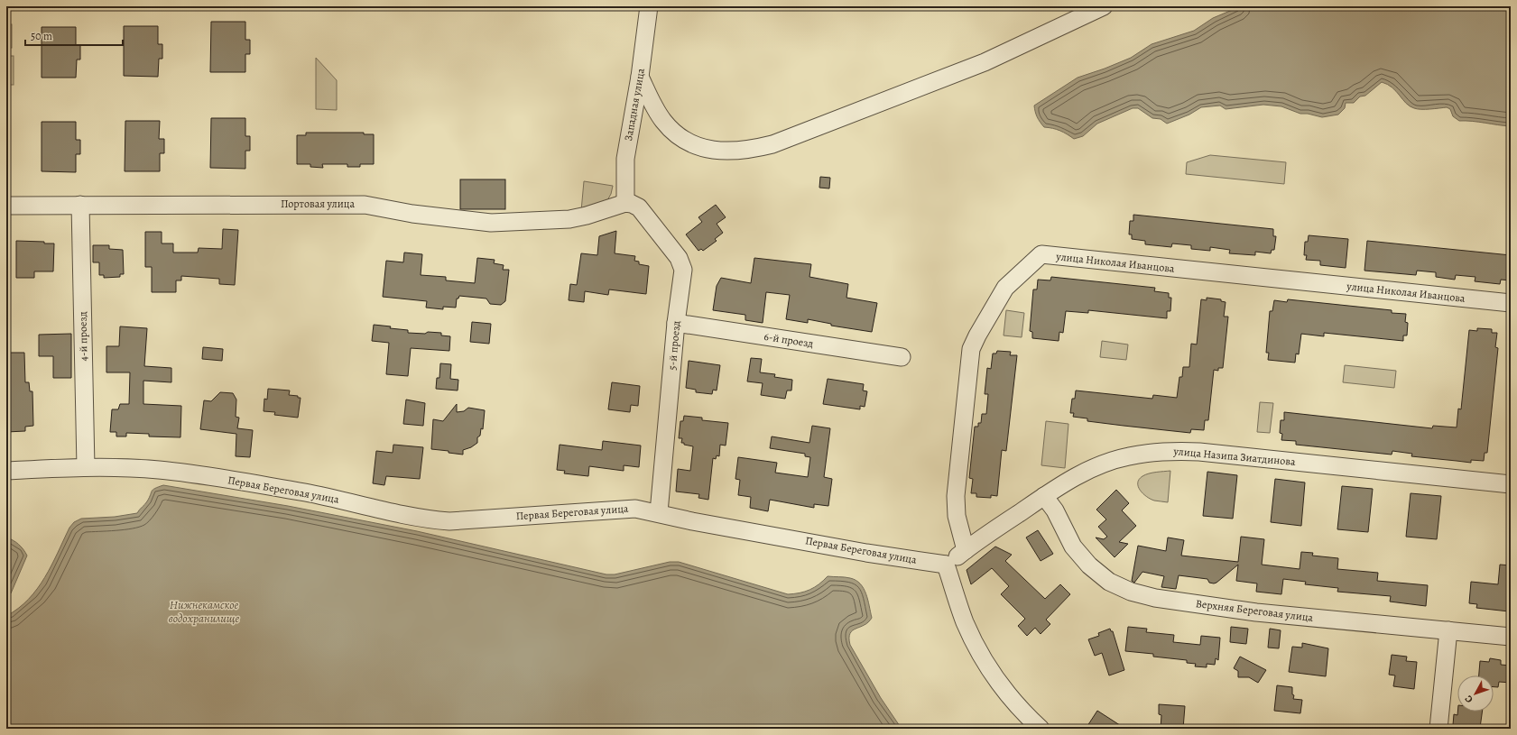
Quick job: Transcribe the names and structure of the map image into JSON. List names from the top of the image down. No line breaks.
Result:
{"streets":{"street":["Западная улица","Портовая улица","улица Николая Иванцова","4-й проезд","6-й проезд","5-й проезд","улица Назипа Зиатдинова","Первая Береговая улица","Верхняя Береговая улица"]},"crossings":[["Западная улица","Портовая улица"],["Западная улица","5-й проезд"],["Портовая улица","4-й проезд"],["Портовая улица","5-й проезд"],["улица Николая Иванцова","улица Назипа Зиатдинова"],["4-й проезд","Первая Береговая улица"],["6-й проезд","5-й проезд"],["5-й проезд","Первая Береговая улица"],["улица Назипа Зиатдинова","Первая Береговая улица"],["улица Назипа Зиатдинова","Верхняя Береговая улица"]],"water":["Нижнекамское водохранилище"],"scale_bar":"50 m","north":"bottom left"}
